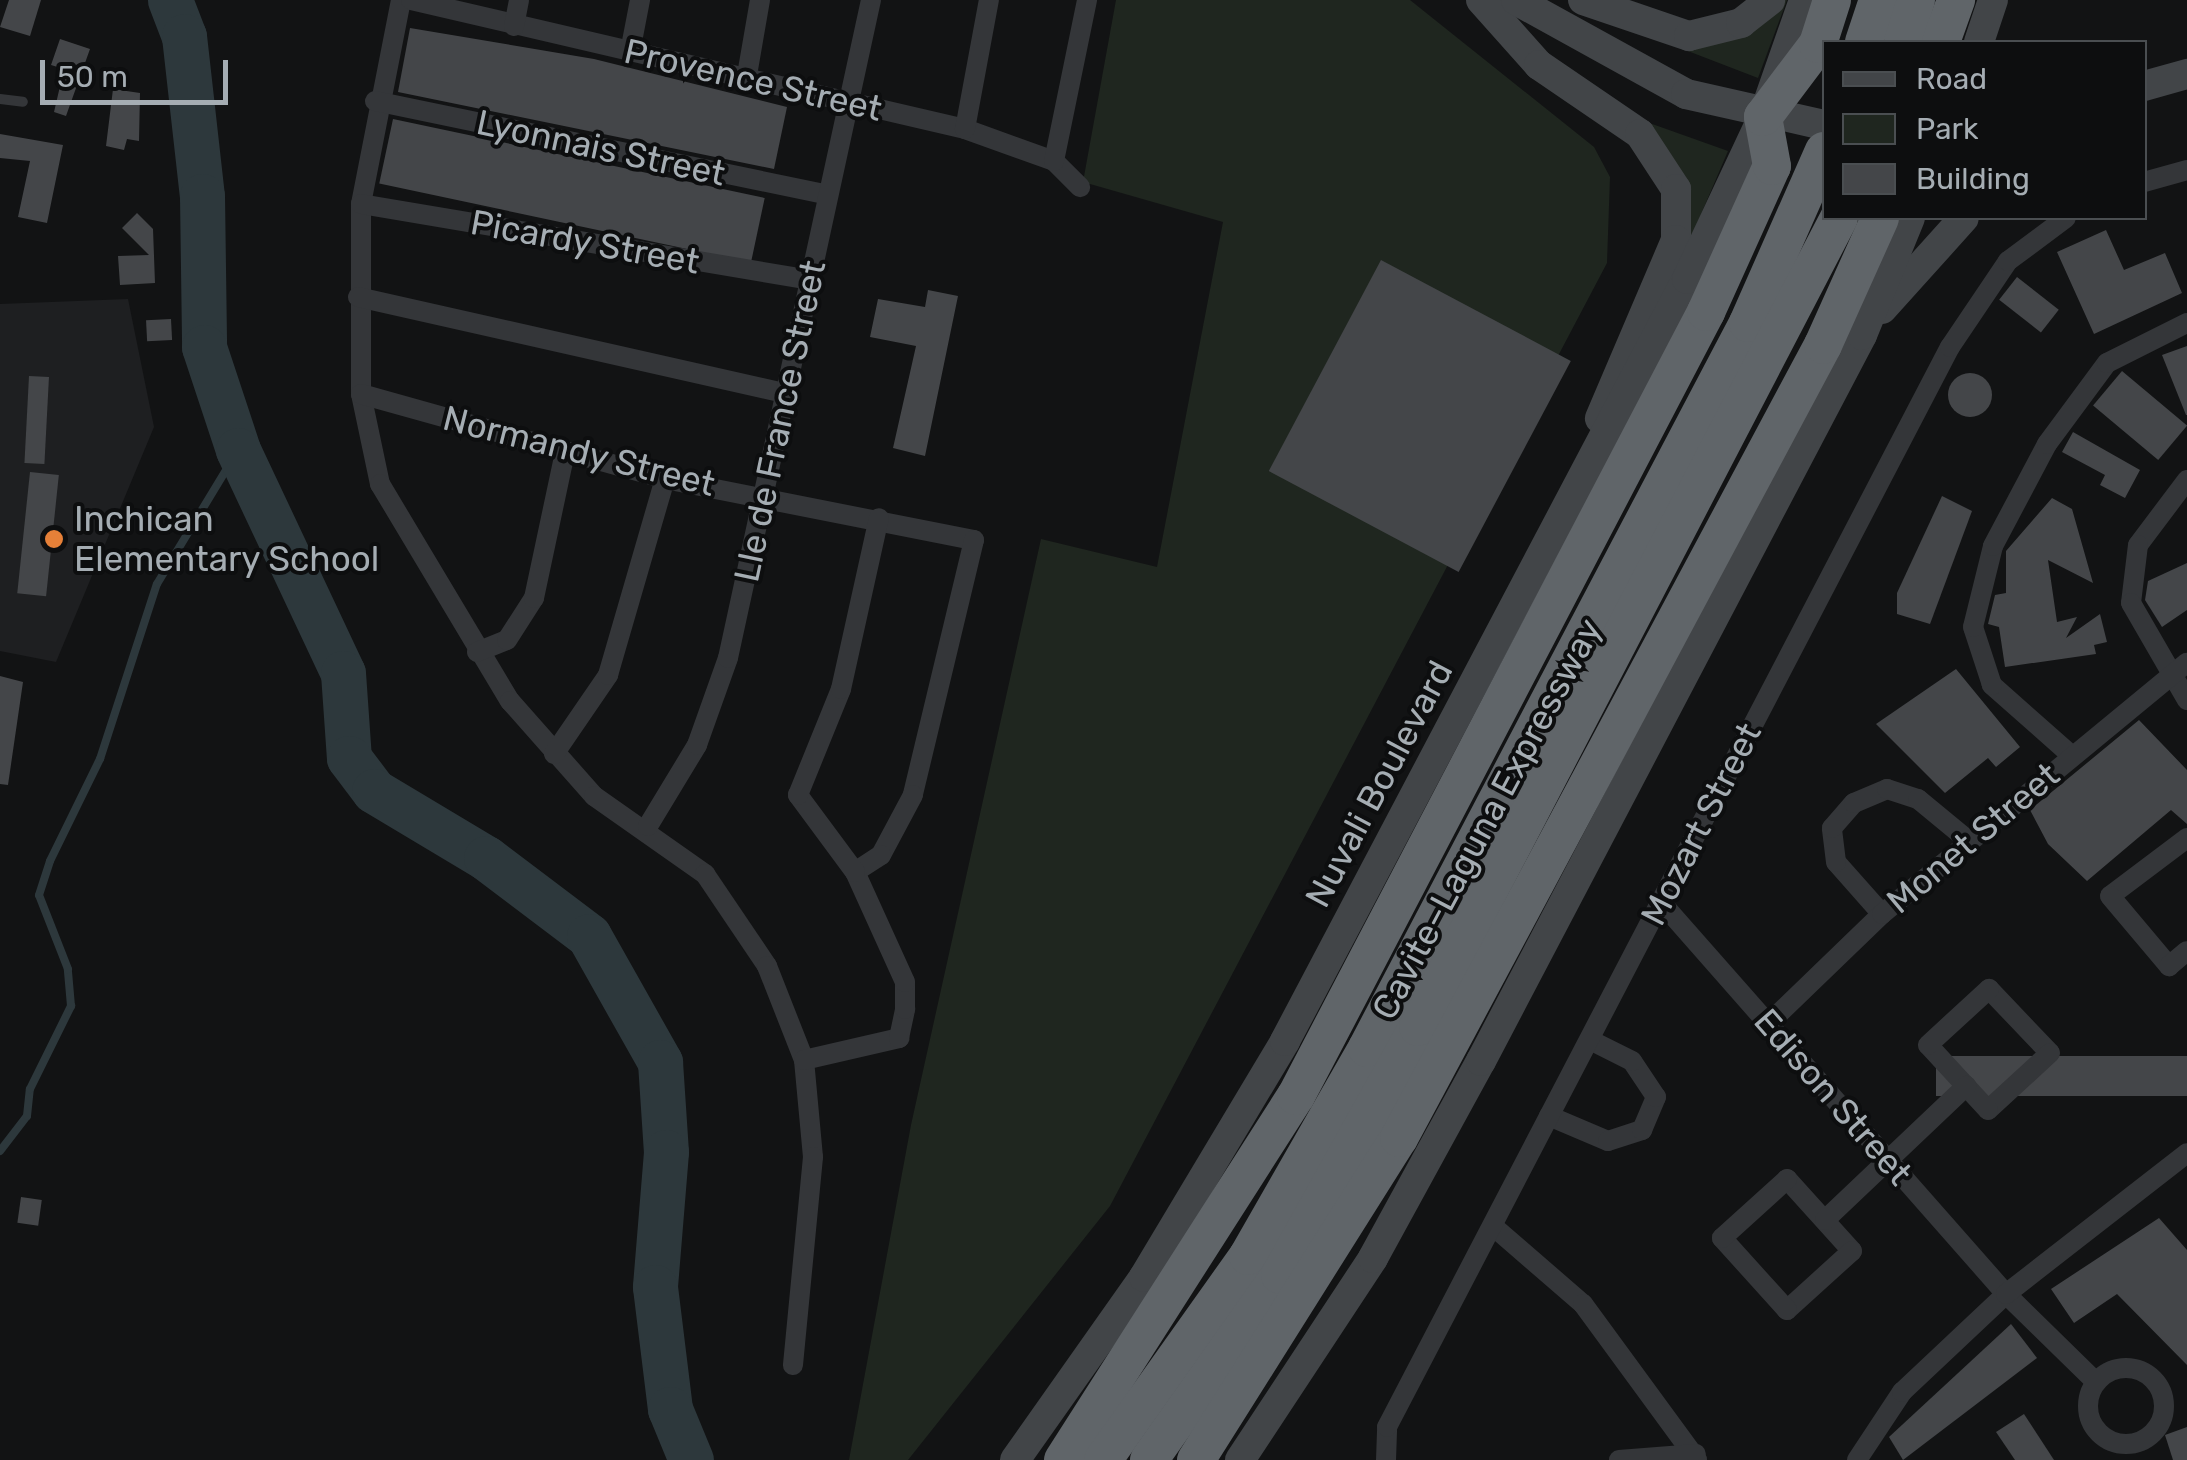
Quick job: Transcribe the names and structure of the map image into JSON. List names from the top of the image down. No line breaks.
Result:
{"streets":{"highway":["Cavite–Laguna Expressway"],"main road":["Nuvali Boulevard"],"street":["Provence Street","Lyonnais Street","Picardy Street","Lle de France Street","Normandy Street","Mozart Street","Monet Street","Edison Street"]},"crossings":[["Provence Street","Lle de France Street"],["Lyonnais Street","Lle de France Street"],["Picardy Street","Lle de France Street"],["Lle de France Street","Normandy Street"],["Mozart Street","Edison Street"],["Monet Street","Edison Street"]],"places":["Inchican Elementary School"],"legend":["Road","Park","Building"],"scale_bar":"50 m"}
